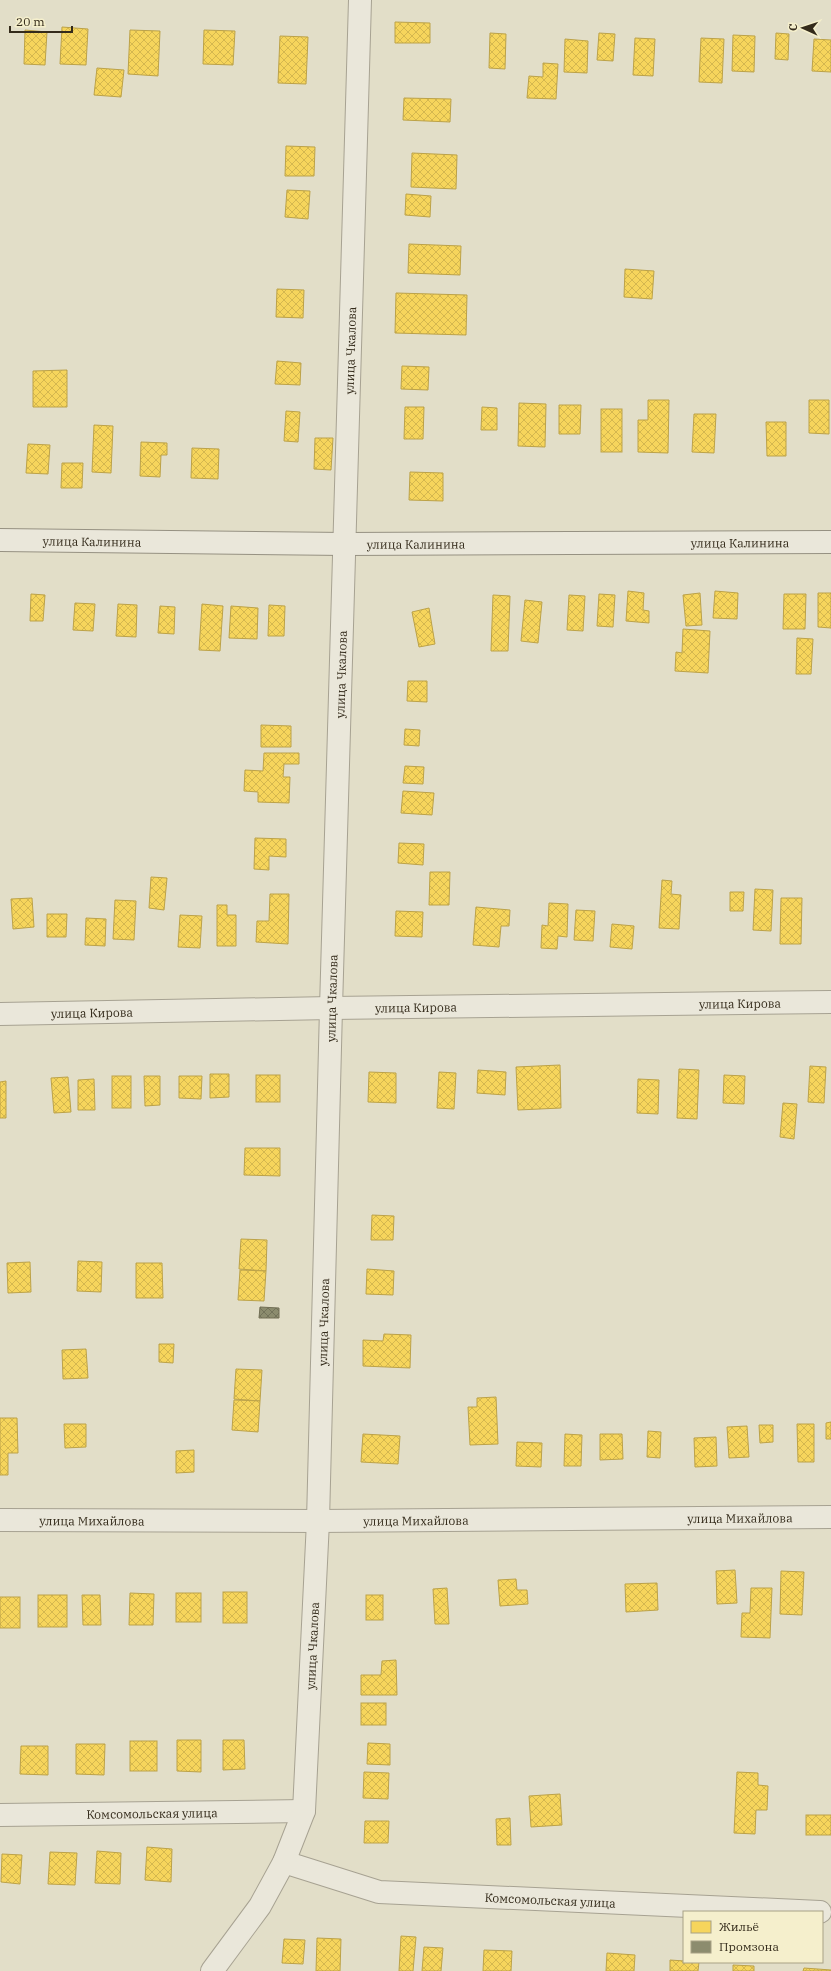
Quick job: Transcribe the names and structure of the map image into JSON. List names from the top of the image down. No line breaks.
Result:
{"streets":{"street":["улица Чкалова","улица Калинина","улица Кирова","улица Михайлова","Комсомольская улица"]},"crossings":[["улица Чкалова","улица Калинина"],["улица Чкалова","улица Кирова"],["улица Чкалова","улица Михайлова"],["улица Чкалова","Комсомольская улица"]],"legend":["Жильё","Промзона"],"scale_bar":"20 m","north":"left"}
